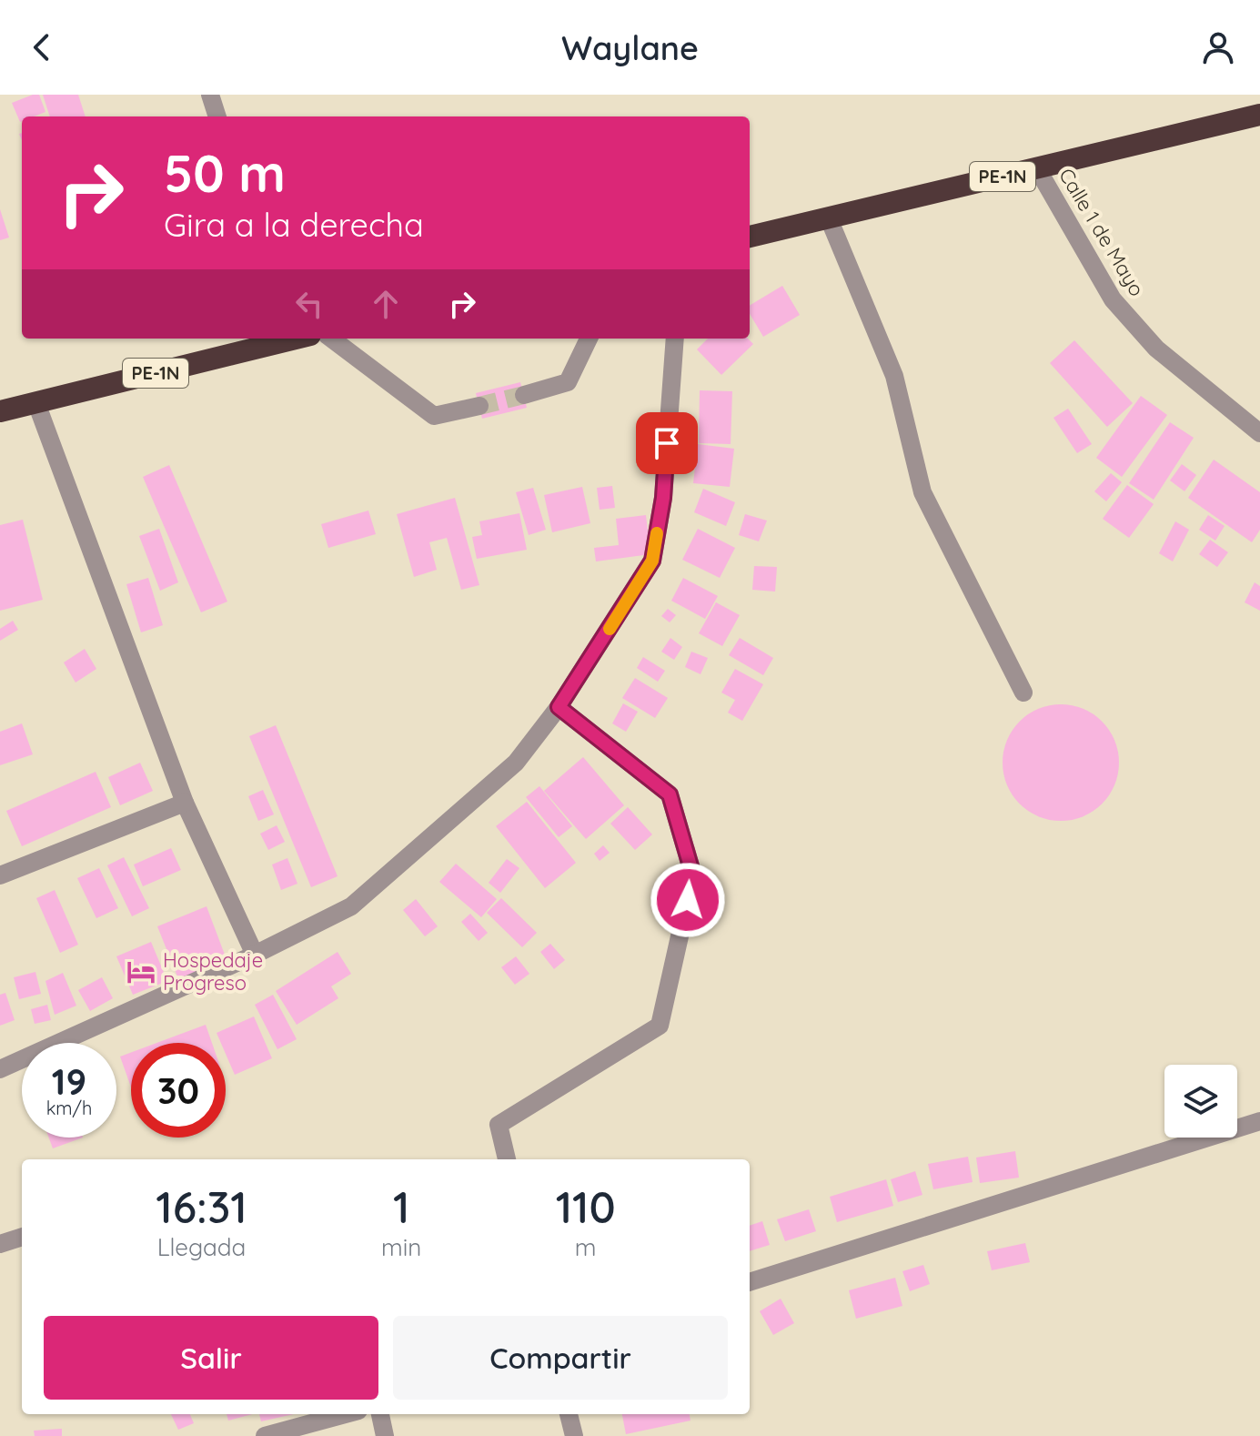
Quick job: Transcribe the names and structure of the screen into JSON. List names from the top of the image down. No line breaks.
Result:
{"streets":{"highway":["PE-1N"],"street":["Calle 1 de Mayo"]},"crossings":[["PE-1N","Calle 1 de Mayo"]],"places":{"hotel":["Hospedaje Progreso"]},"page":{"header":"Waylane","turn":["50 m","Gira a la derecha"],"speed":"19 km/h","limit":"30","eta":["16:31","Llegada","1","min","110","m"],"buttons":["Salir","Compartir"]}}
